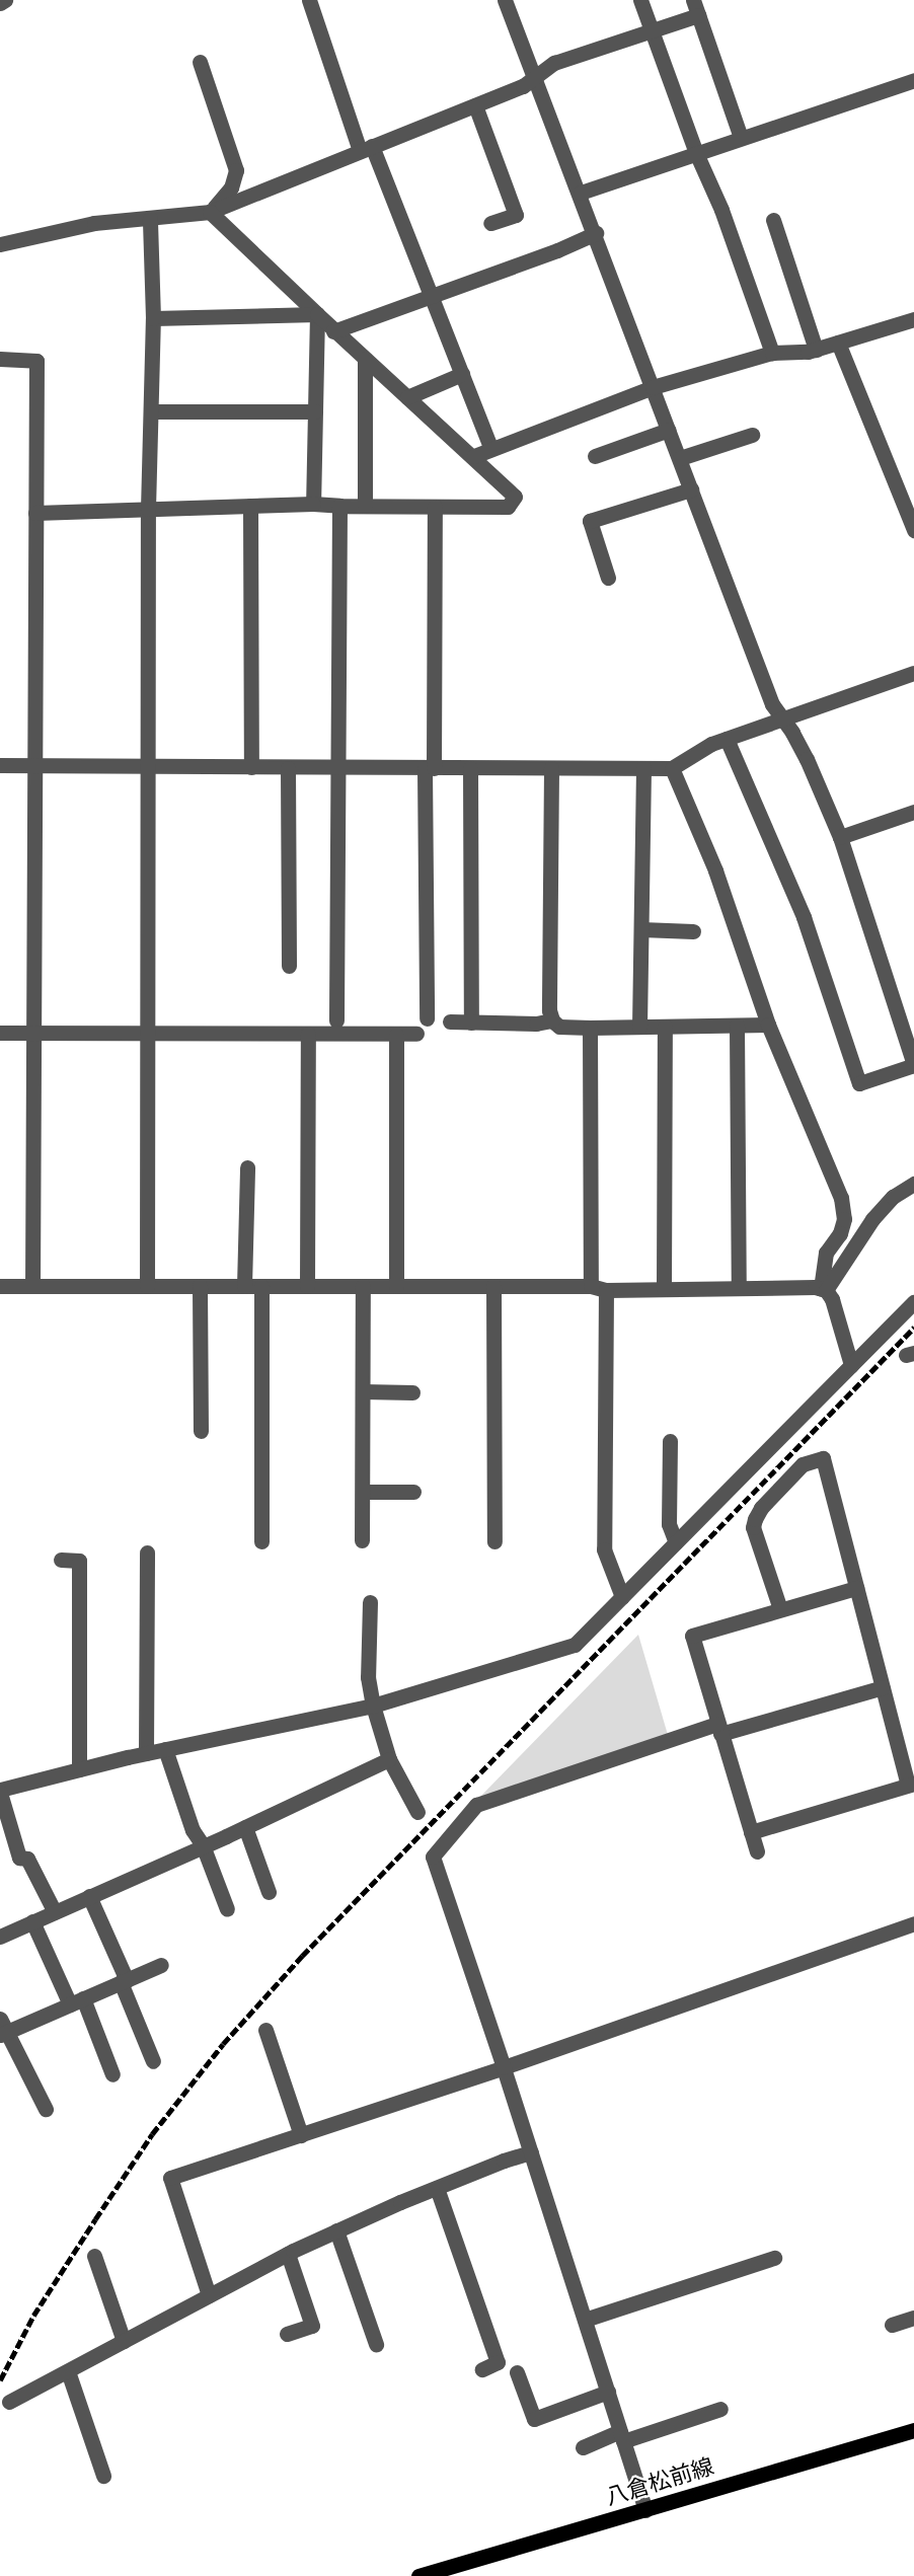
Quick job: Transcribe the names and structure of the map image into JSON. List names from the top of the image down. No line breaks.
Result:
{"streets":{"main road":["八倉松前線"]}}
